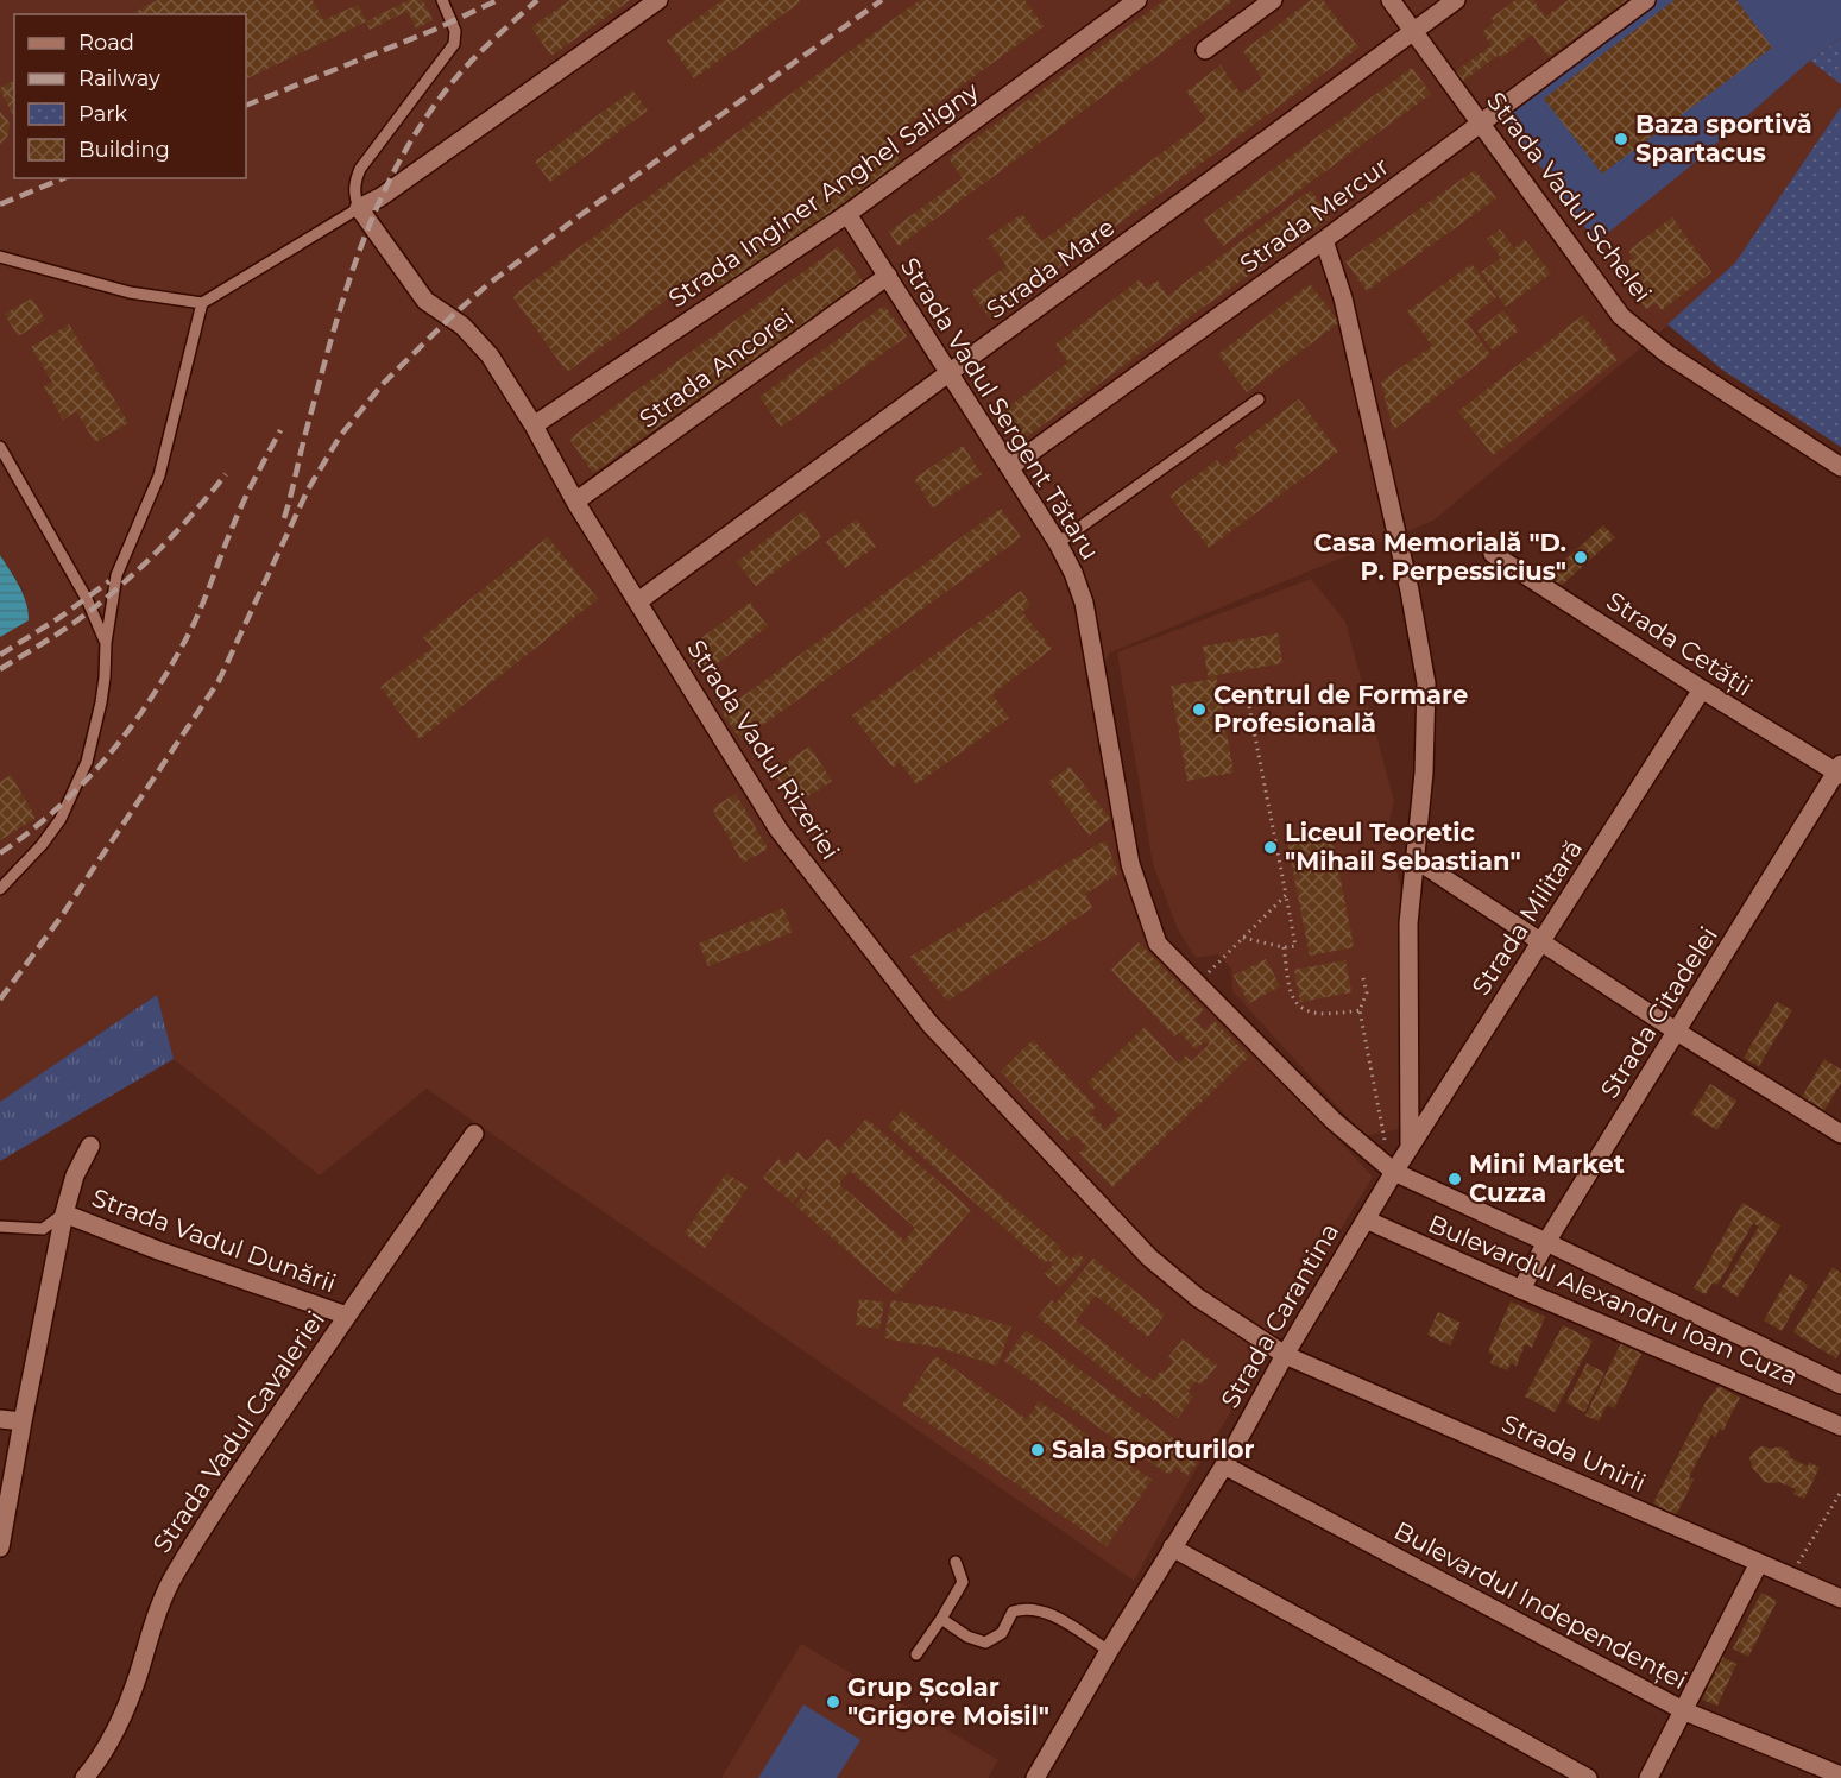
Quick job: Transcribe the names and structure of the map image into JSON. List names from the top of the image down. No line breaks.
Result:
{"streets":{"street":["Strada Inginer Anghel Saligny","Strada Vadul Schelei","Strada Mercur","Strada Mare","Strada Ancorei","Strada Vadul Sergent Tătaru","Strada Cetății","Strada Vadul Rizeriei","Strada Militară","Strada Citadelei","Strada Vadul Dunării","Bulevardul Alexandru Ioan Cuza","Strada Carantina","Strada Vadul Cavaleriei","Strada Unirii","Bulevardul Independenței"]},"crossings":[["Strada Inginer Anghel Saligny","Strada Vadul Sergent Tătaru"],["Strada Inginer Anghel Saligny","Strada Vadul Rizeriei"],["Strada Vadul Schelei","Strada Mercur"],["Strada Vadul Schelei","Strada Mare"],["Strada Mercur","Strada Vadul Sergent Tătaru"],["Strada Mare","Strada Vadul Sergent Tătaru"],["Strada Mare","Strada Vadul Rizeriei"],["Strada Ancorei","Strada Vadul Sergent Tătaru"],["Strada Ancorei","Strada Vadul Rizeriei"],["Strada Vadul Sergent Tătaru","Strada Militară"],["Strada Vadul Sergent Tătaru","Bulevardul Alexandru Ioan Cuza"],["Strada Vadul Sergent Tătaru","Strada Carantina"],["Strada Cetății","Strada Militară"],["Strada Cetății","Strada Citadelei"],["Strada Vadul Rizeriei","Strada Carantina"],["Strada Vadul Rizeriei","Strada Unirii"],["Strada Militară","Bulevardul Alexandru Ioan Cuza"],["Strada Militară","Strada Carantina"],["Strada Citadelei","Bulevardul Alexandru Ioan Cuza"],["Strada Vadul Dunării","Strada Vadul Cavaleriei"],["Bulevardul Alexandru Ioan Cuza","Strada Carantina"],["Strada Carantina","Strada Unirii"],["Strada Carantina","Bulevardul Independenței"]],"places":["Baza sportivă Spartacus","Casa Memorială \"D. P. Perpessicius\"","Centrul de Formare Profesională","Liceul Teoretic \"Mihail Sebastian\"","Mini Market Cuzza","Sala Sporturilor","Grup Școlar \"Grigore Moisil\""],"legend":["Road","Railway","Park","Building"]}
